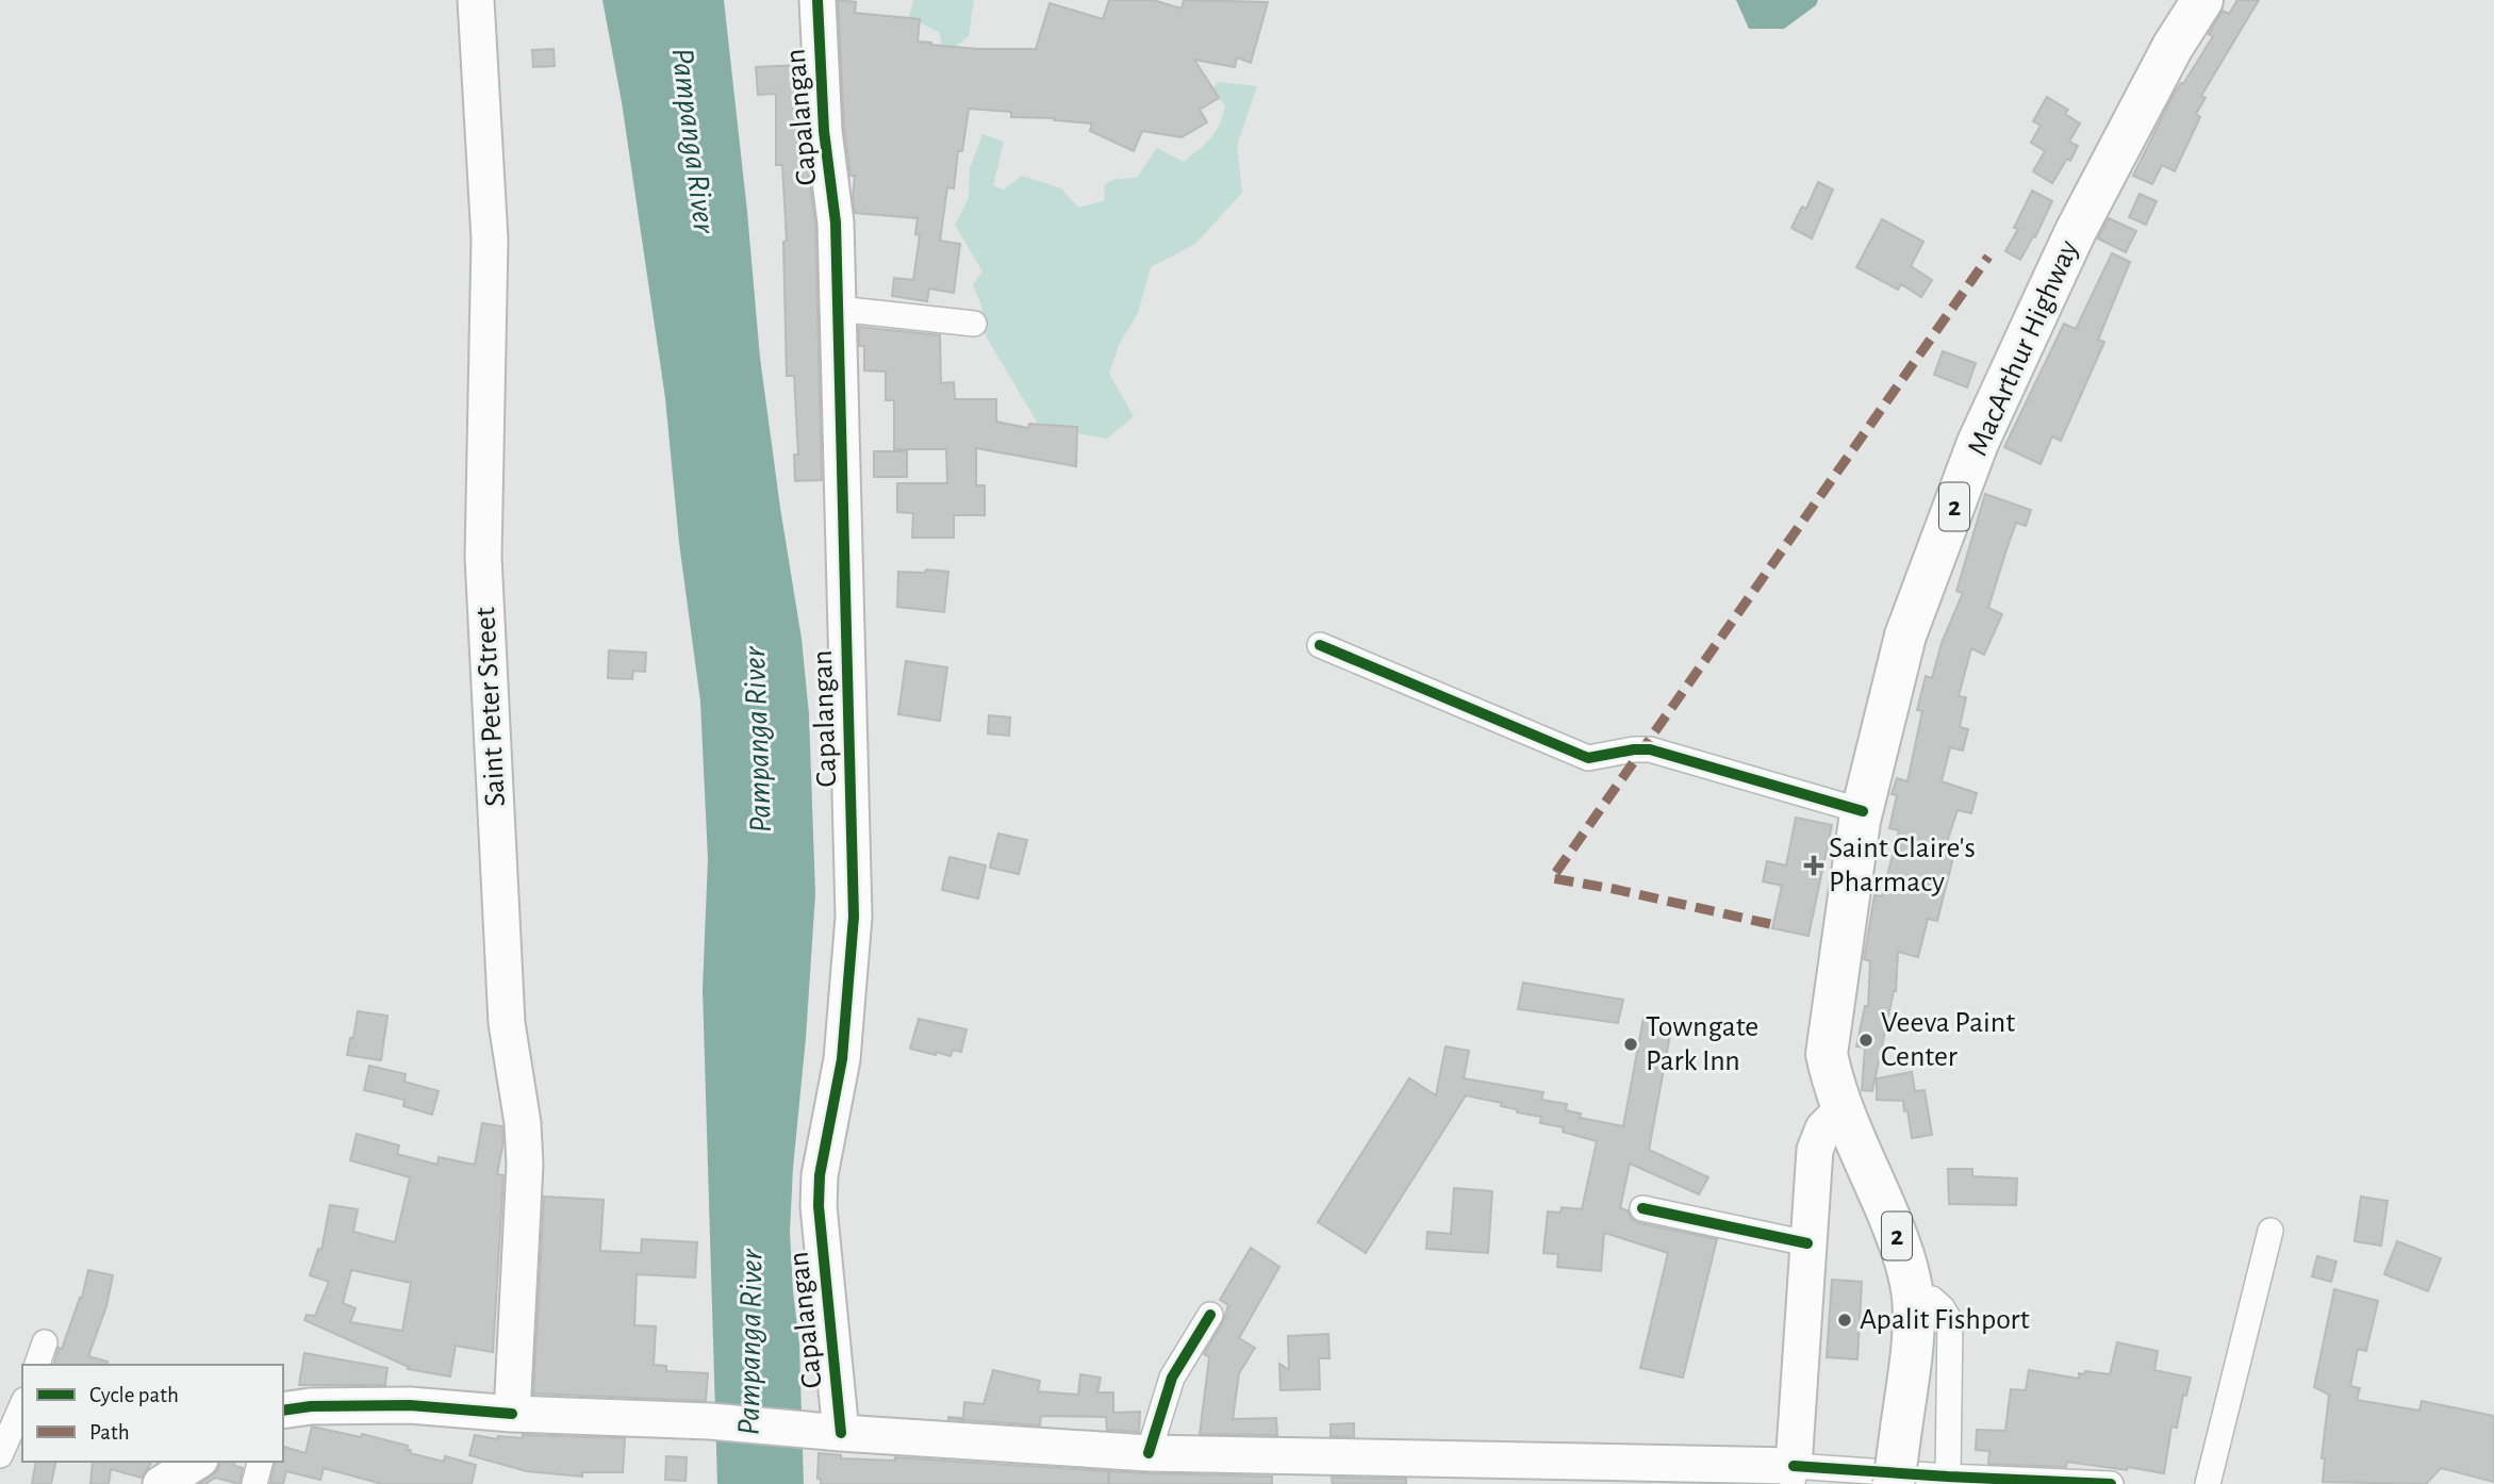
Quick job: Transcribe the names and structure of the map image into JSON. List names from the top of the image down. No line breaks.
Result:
{"streets":{"highway":["MacArthur Highway","2"],"main road":["Capalangan","Saint Peter Street"]},"water":["Pampanga River"],"places":{"health":["Saint Claire's Pharmacy"],"other":["Veeva Paint Center","Towngate Park Inn","Apalit Fishport"]},"legend":["Cycle path","Path"]}
